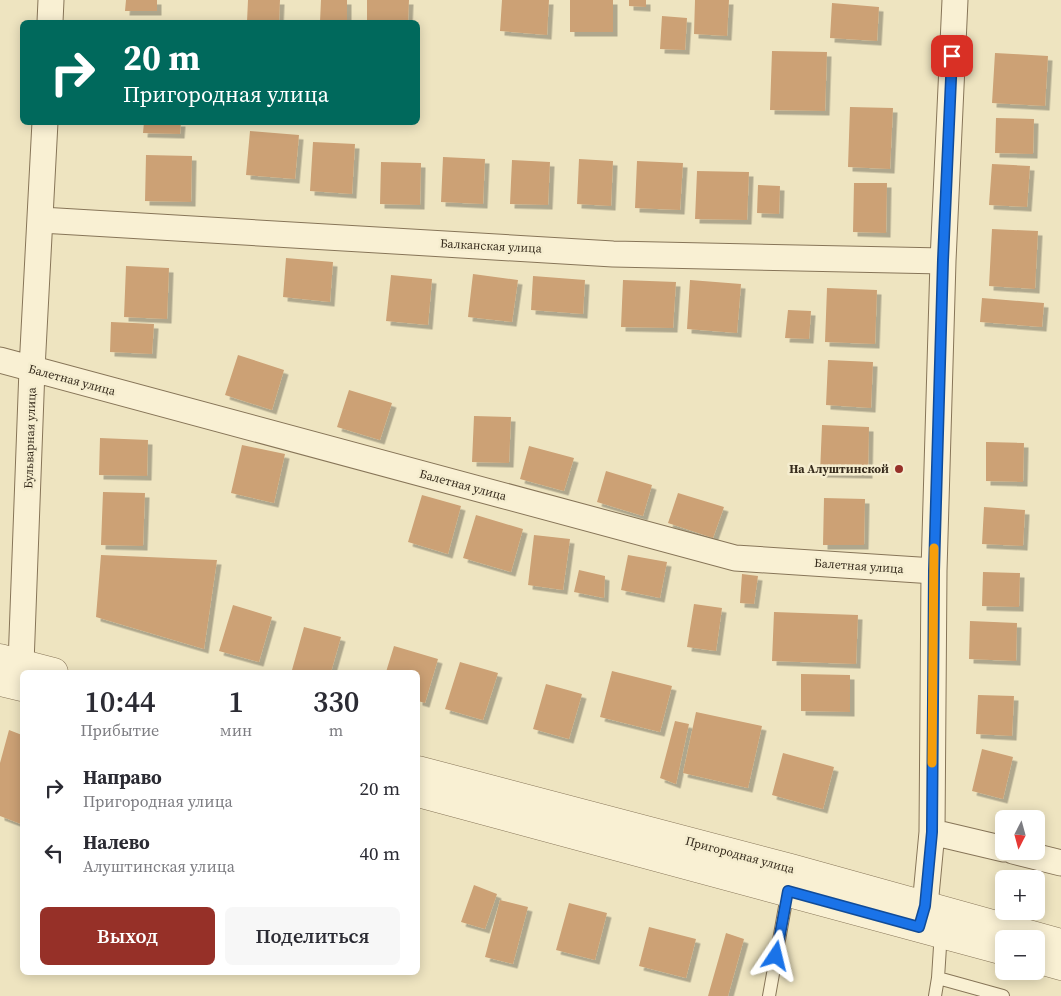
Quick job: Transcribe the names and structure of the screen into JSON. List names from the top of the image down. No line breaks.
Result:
{"streets":{"street":["Балканская улица","Балетная улица","Бульварная улица","Пригородная улица"]},"crossings":[["Балканская улица","Бульварная улица"],["Балетная улица","Бульварная улица"]],"places":["На Алуштинской"],"north":"bottom","page":{"turn":["20 m","Пригородная улица"],"eta":["10:44","Прибытие","1","мин","330","m"],"list":[{"name":"Направо","note":"Пригородная улица","value":"20 m"},{"name":"Налево","note":"Алуштинская улица","value":"40 m"}],"map_buttons":["+","−"],"buttons":["Выход","Поделиться"]}}
